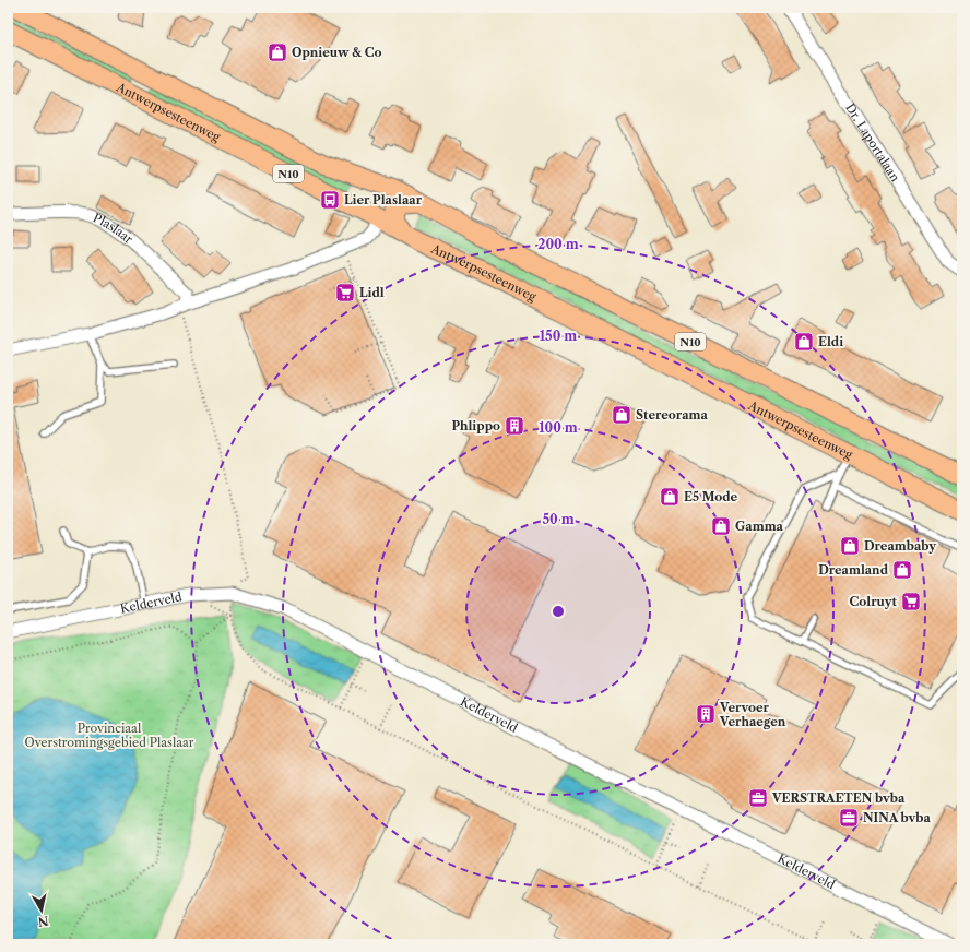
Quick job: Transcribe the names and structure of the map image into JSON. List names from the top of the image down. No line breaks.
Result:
{"streets":{"main road":["Antwerpsesteenweg","N10"],"street":["Dr. Laportalaan","Plaslaar","Kelderveld"]},"parks":["Provinciaal Overstromingsgebied Plaslaar"],"places":{"shop":["Opnieuw & Co","Eldi","Stereorama","E5 Mode","Gamma","Dreambaby","Dreamland"],"bus stop":["Lier Plaslaar"],"supermarket":["Lidl","Colruyt"],"building":["Phlippo","Vervoer Verhaegen"],"office":["VERSTRAETEN bvba","NINA bvba"]},"north":"bottom","rings":["200 m","150 m","100 m","50 m"]}
